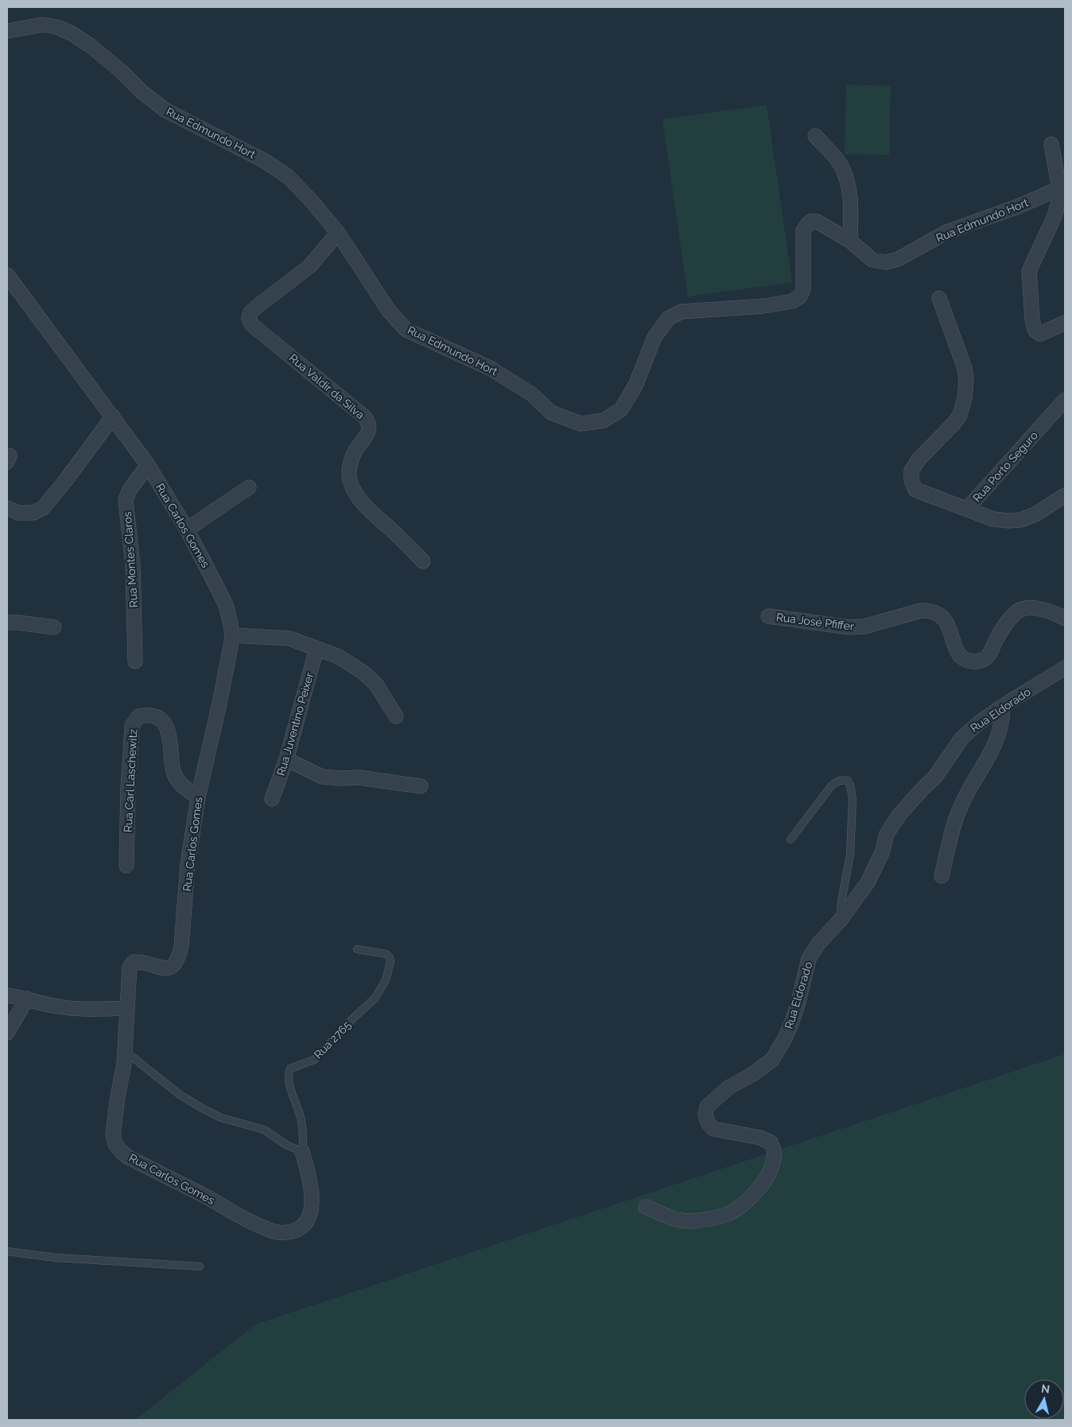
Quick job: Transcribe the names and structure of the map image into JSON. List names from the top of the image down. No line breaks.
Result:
{"streets":{"street":["Rua Edmundo Hort","Rua Valdir da Silva","Rua Porto Seguro","Rua Carlos Gomes","Rua Montes Claros","Rua José Pfiffer","Rua Eldorado","Rua Juventino Peixer","Rua Carl Laschewitz"],"lane":["Rua 2765"]},"crossings":[["Rua Edmundo Hort","Rua Valdir da Silva"],["Rua Carlos Gomes","Rua Montes Claros"],["Rua Carlos Gomes","Rua Carl Laschewitz"],["Rua Carlos Gomes","Rua 2765"]],"north":"top"}
